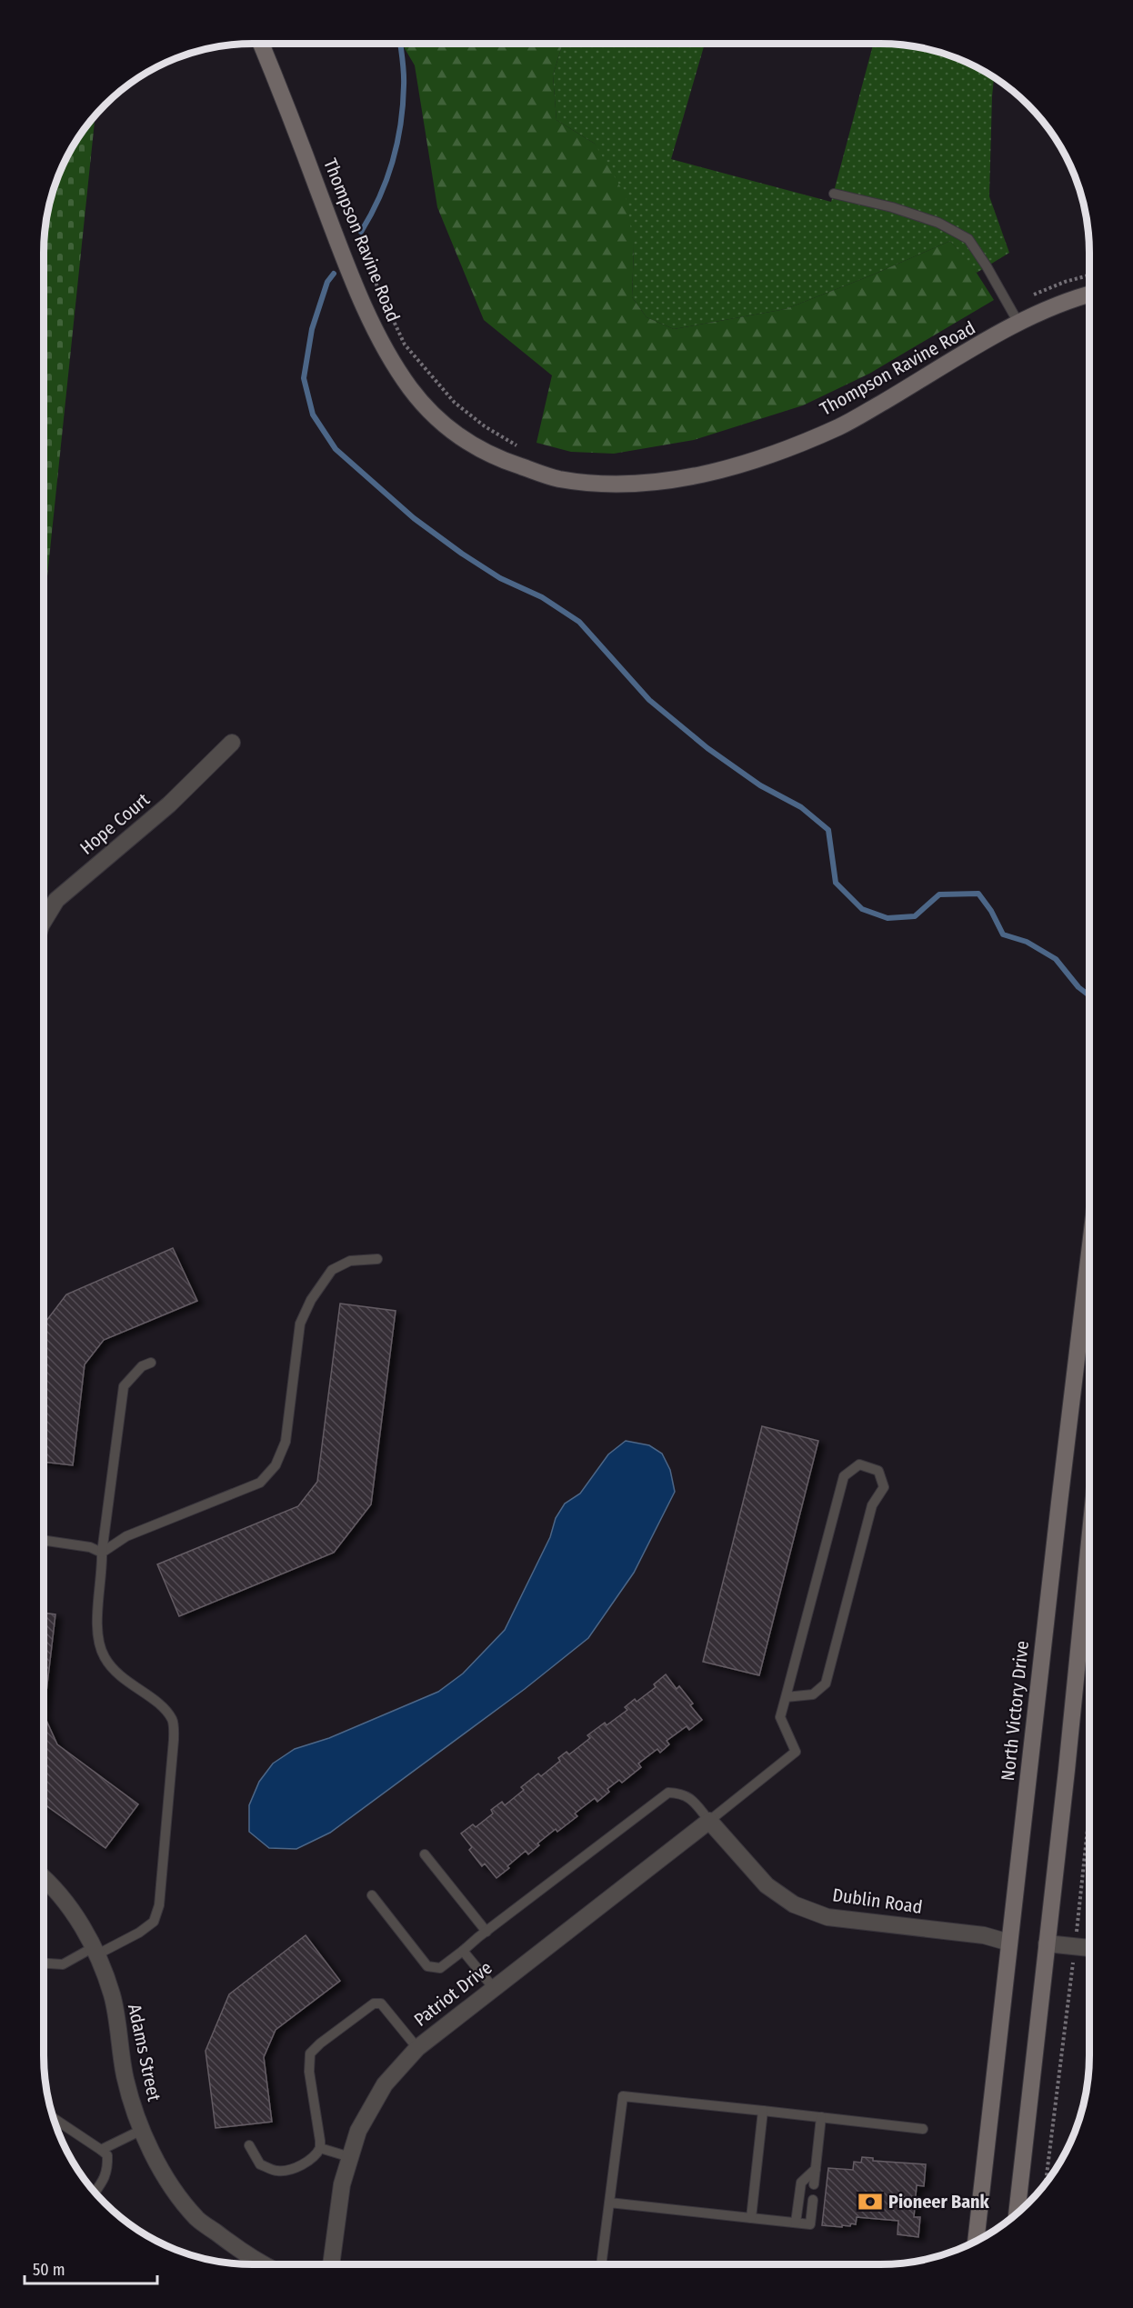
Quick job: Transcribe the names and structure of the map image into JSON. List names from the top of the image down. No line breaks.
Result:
{"streets":{"main road":["Thompson Ravine Road","North Victory Drive"],"street":["Hope Court","Dublin Road","Patriot Drive","Adams Street"]},"crossings":[["North Victory Drive","Dublin Road"],["Dublin Road","Patriot Drive"]],"places":{"bank":["Pioneer Bank"]},"scale_bar":"50 m"}
